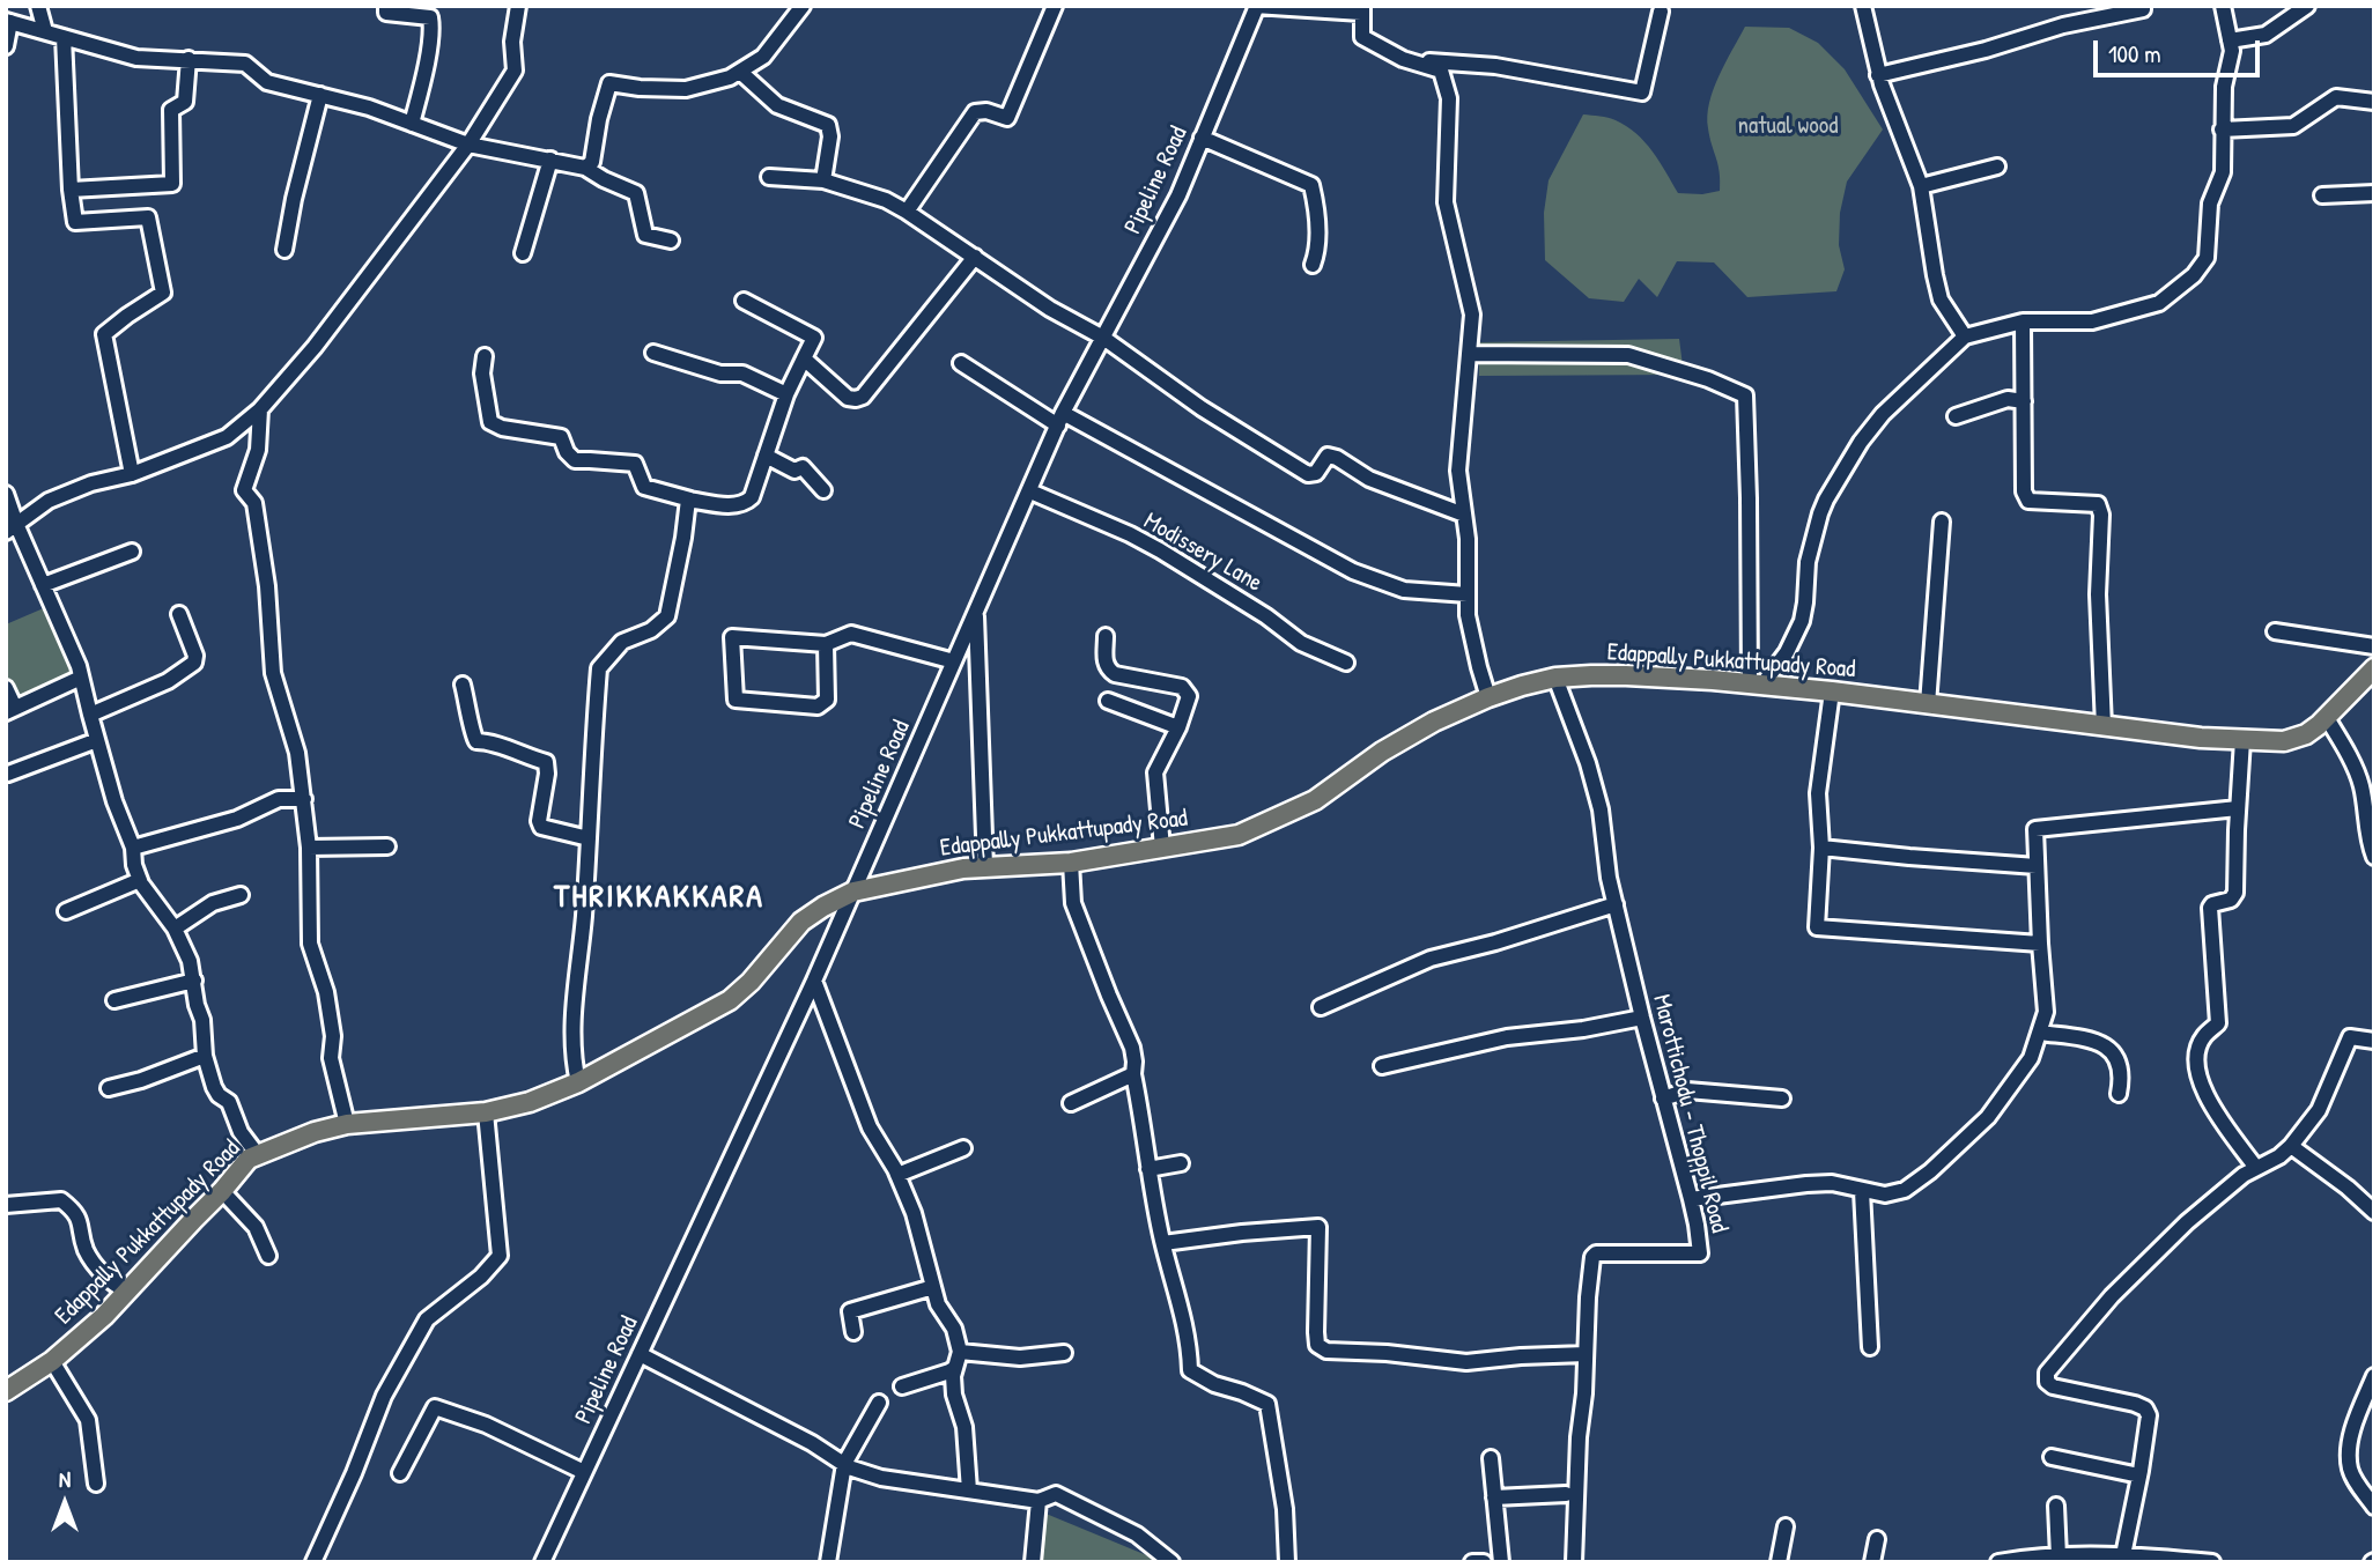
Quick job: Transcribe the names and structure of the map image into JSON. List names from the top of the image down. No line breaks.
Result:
{"streets":{"main road":["Edappally Pukkattupady Road"],"street":["Pipeline Road","Modissery Lane","Marottichodu - Thoppil Road"]},"crossings":[["Pipeline Road","Modissery Lane"],["Pipeline Road","Edappally Pukkattupady Road"],["Edappally Pukkattupady Road","Marottichodu - Thoppil Road"]],"districts":["THRIKKAKKARA"],"parks":["natual wood"],"scale_bar":"100 m","north":"top"}
